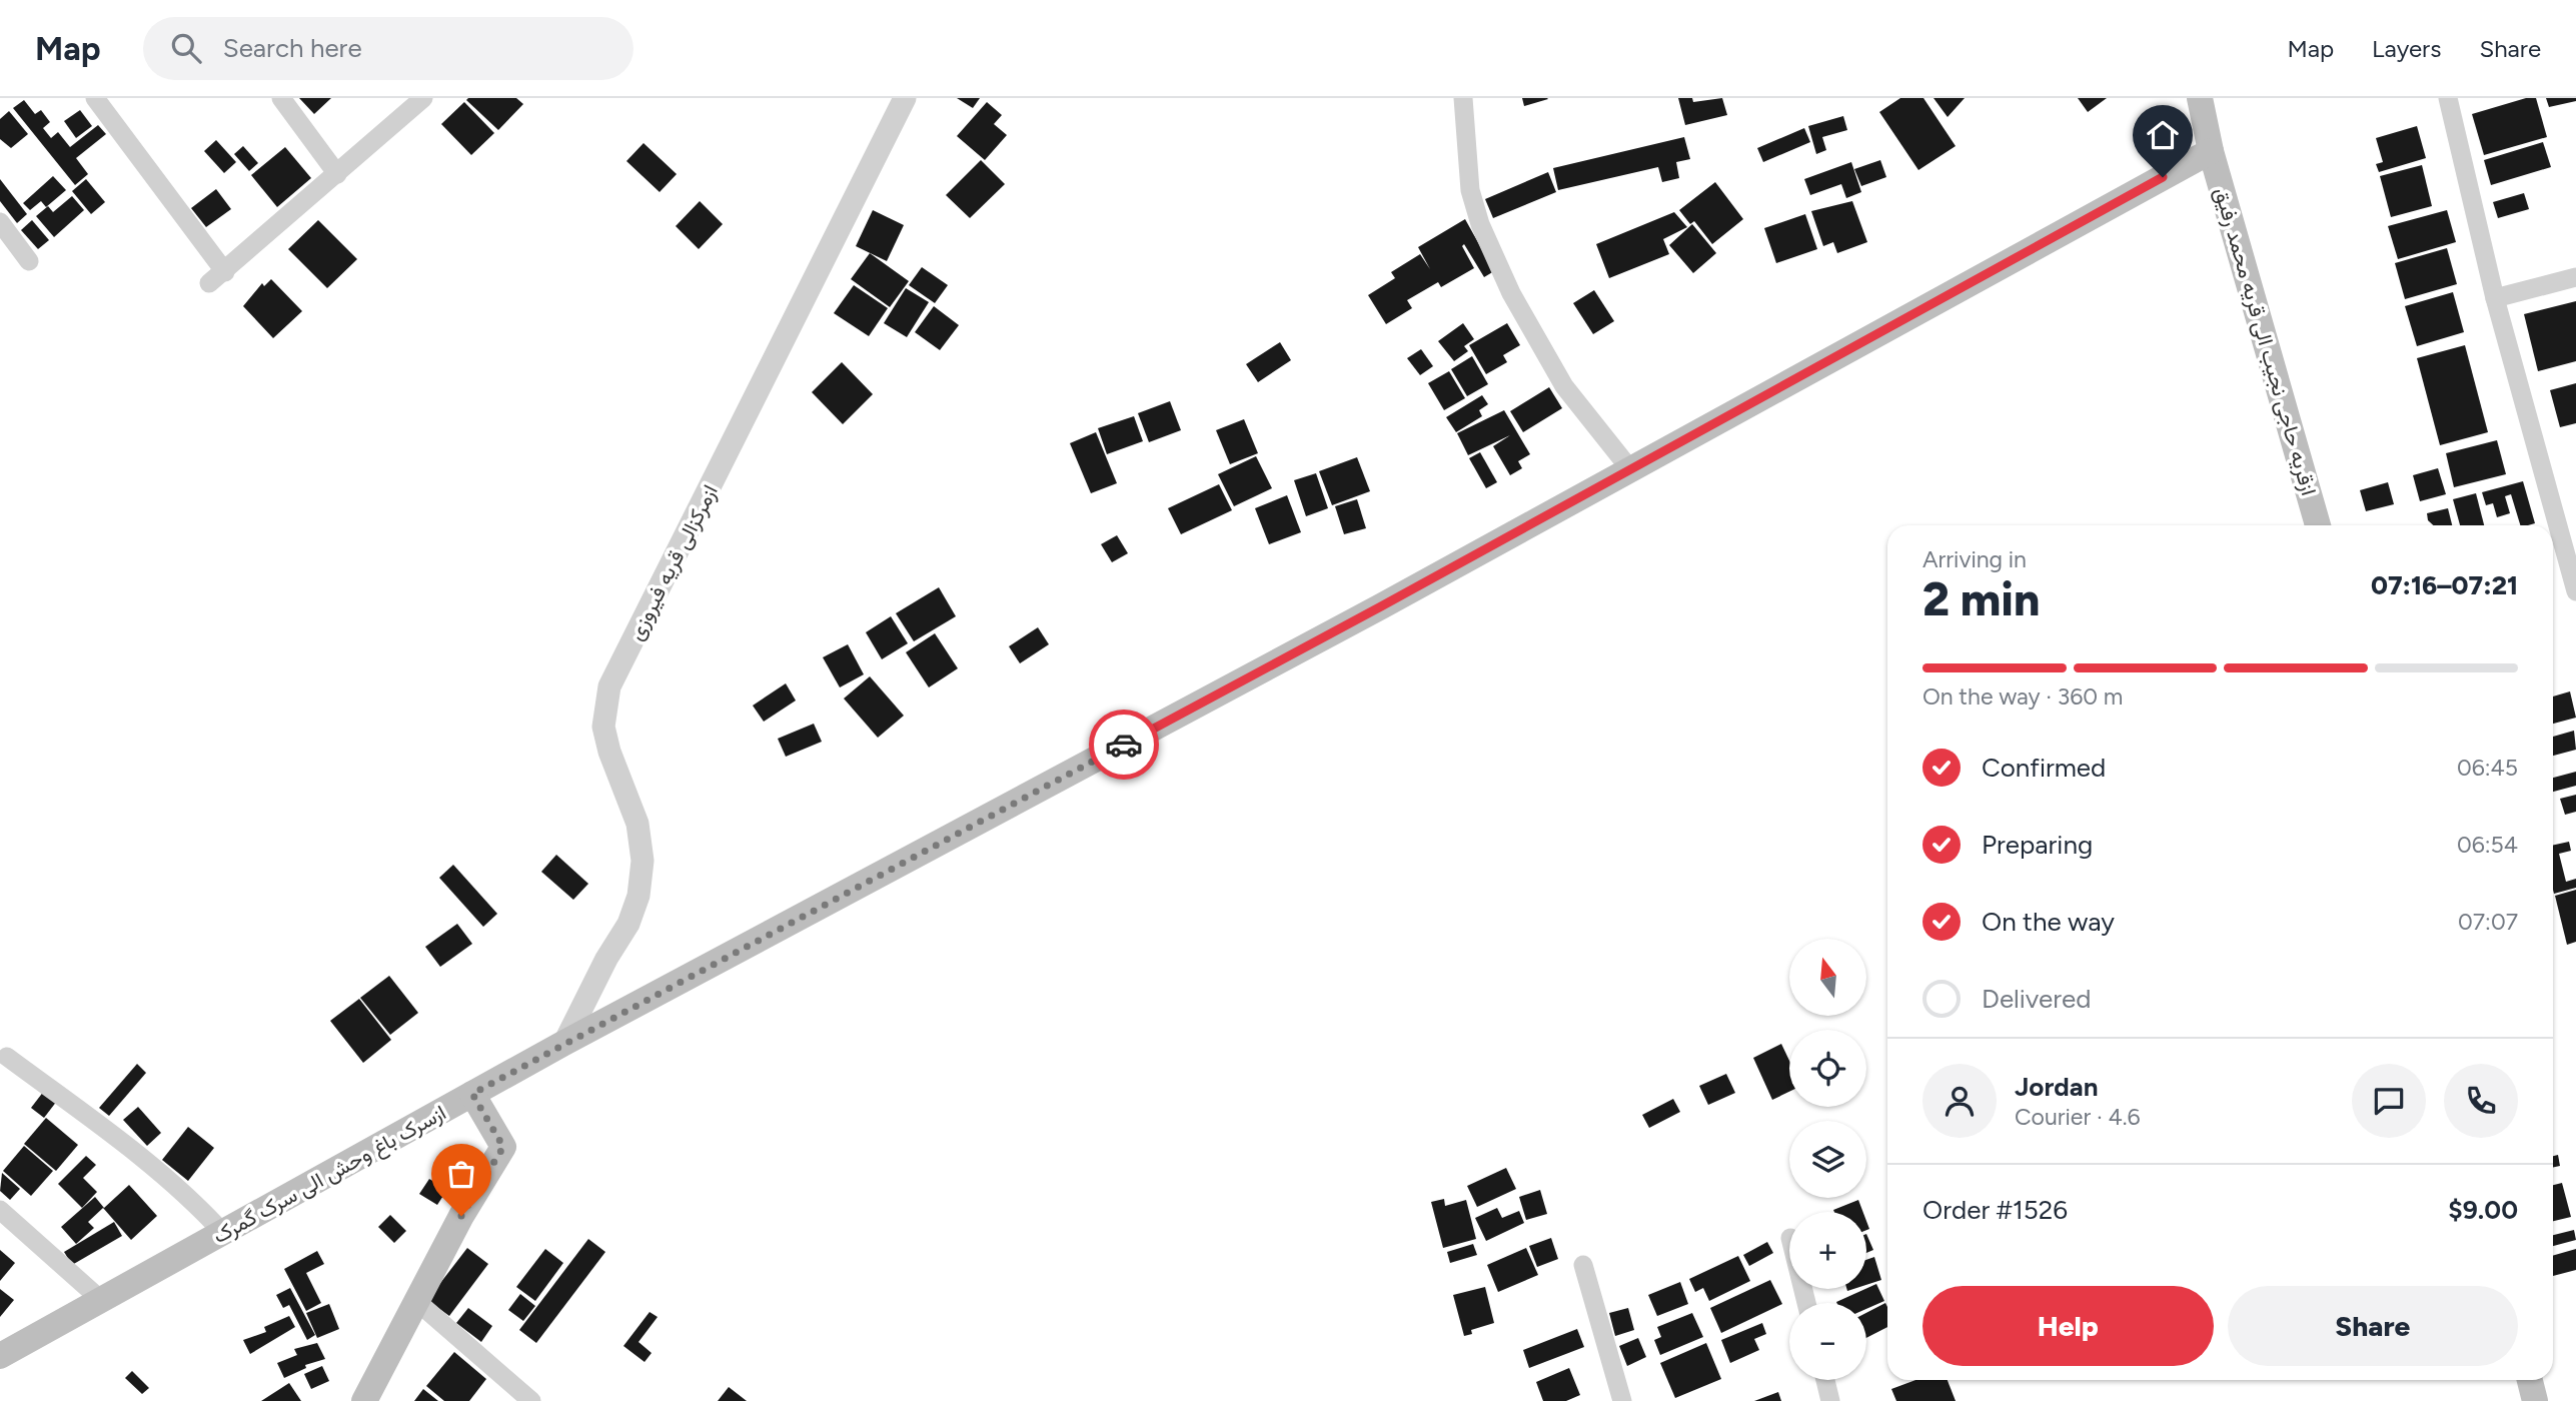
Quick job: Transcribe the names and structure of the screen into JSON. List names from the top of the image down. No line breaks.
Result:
{"streets":{"main road":["ازقریه حاجی نجیب الی قریه محمد رفیق","ازسرک باغ وحش الی سرک گمرک"],"street":["ازمرکزالی قریه فیروزی"]},"crossings":[["ازقریه حاجی نجیب الی قریه محمد رفیق","ازسرک باغ وحش الی سرک گمرک"],["ازمرکزالی قریه فیروزی","ازسرک باغ وحش الی سرک گمرک"]],"north":"top","page":{"header":"Map","search":"Search here","nav":["Map","Layers","Share"],"heading":["2 min","Arriving in","07:16–07:21"],"panel":["Jordan","Courier · 4.6","Order #1526","$9.00"],"bar":"On the way · 360 m","list":[["Confirmed","06:45"],["Preparing","06:54"],["On the way","07:07"],"Delivered"],"map_buttons":["+","−"],"buttons":["Help","Share"]}}
